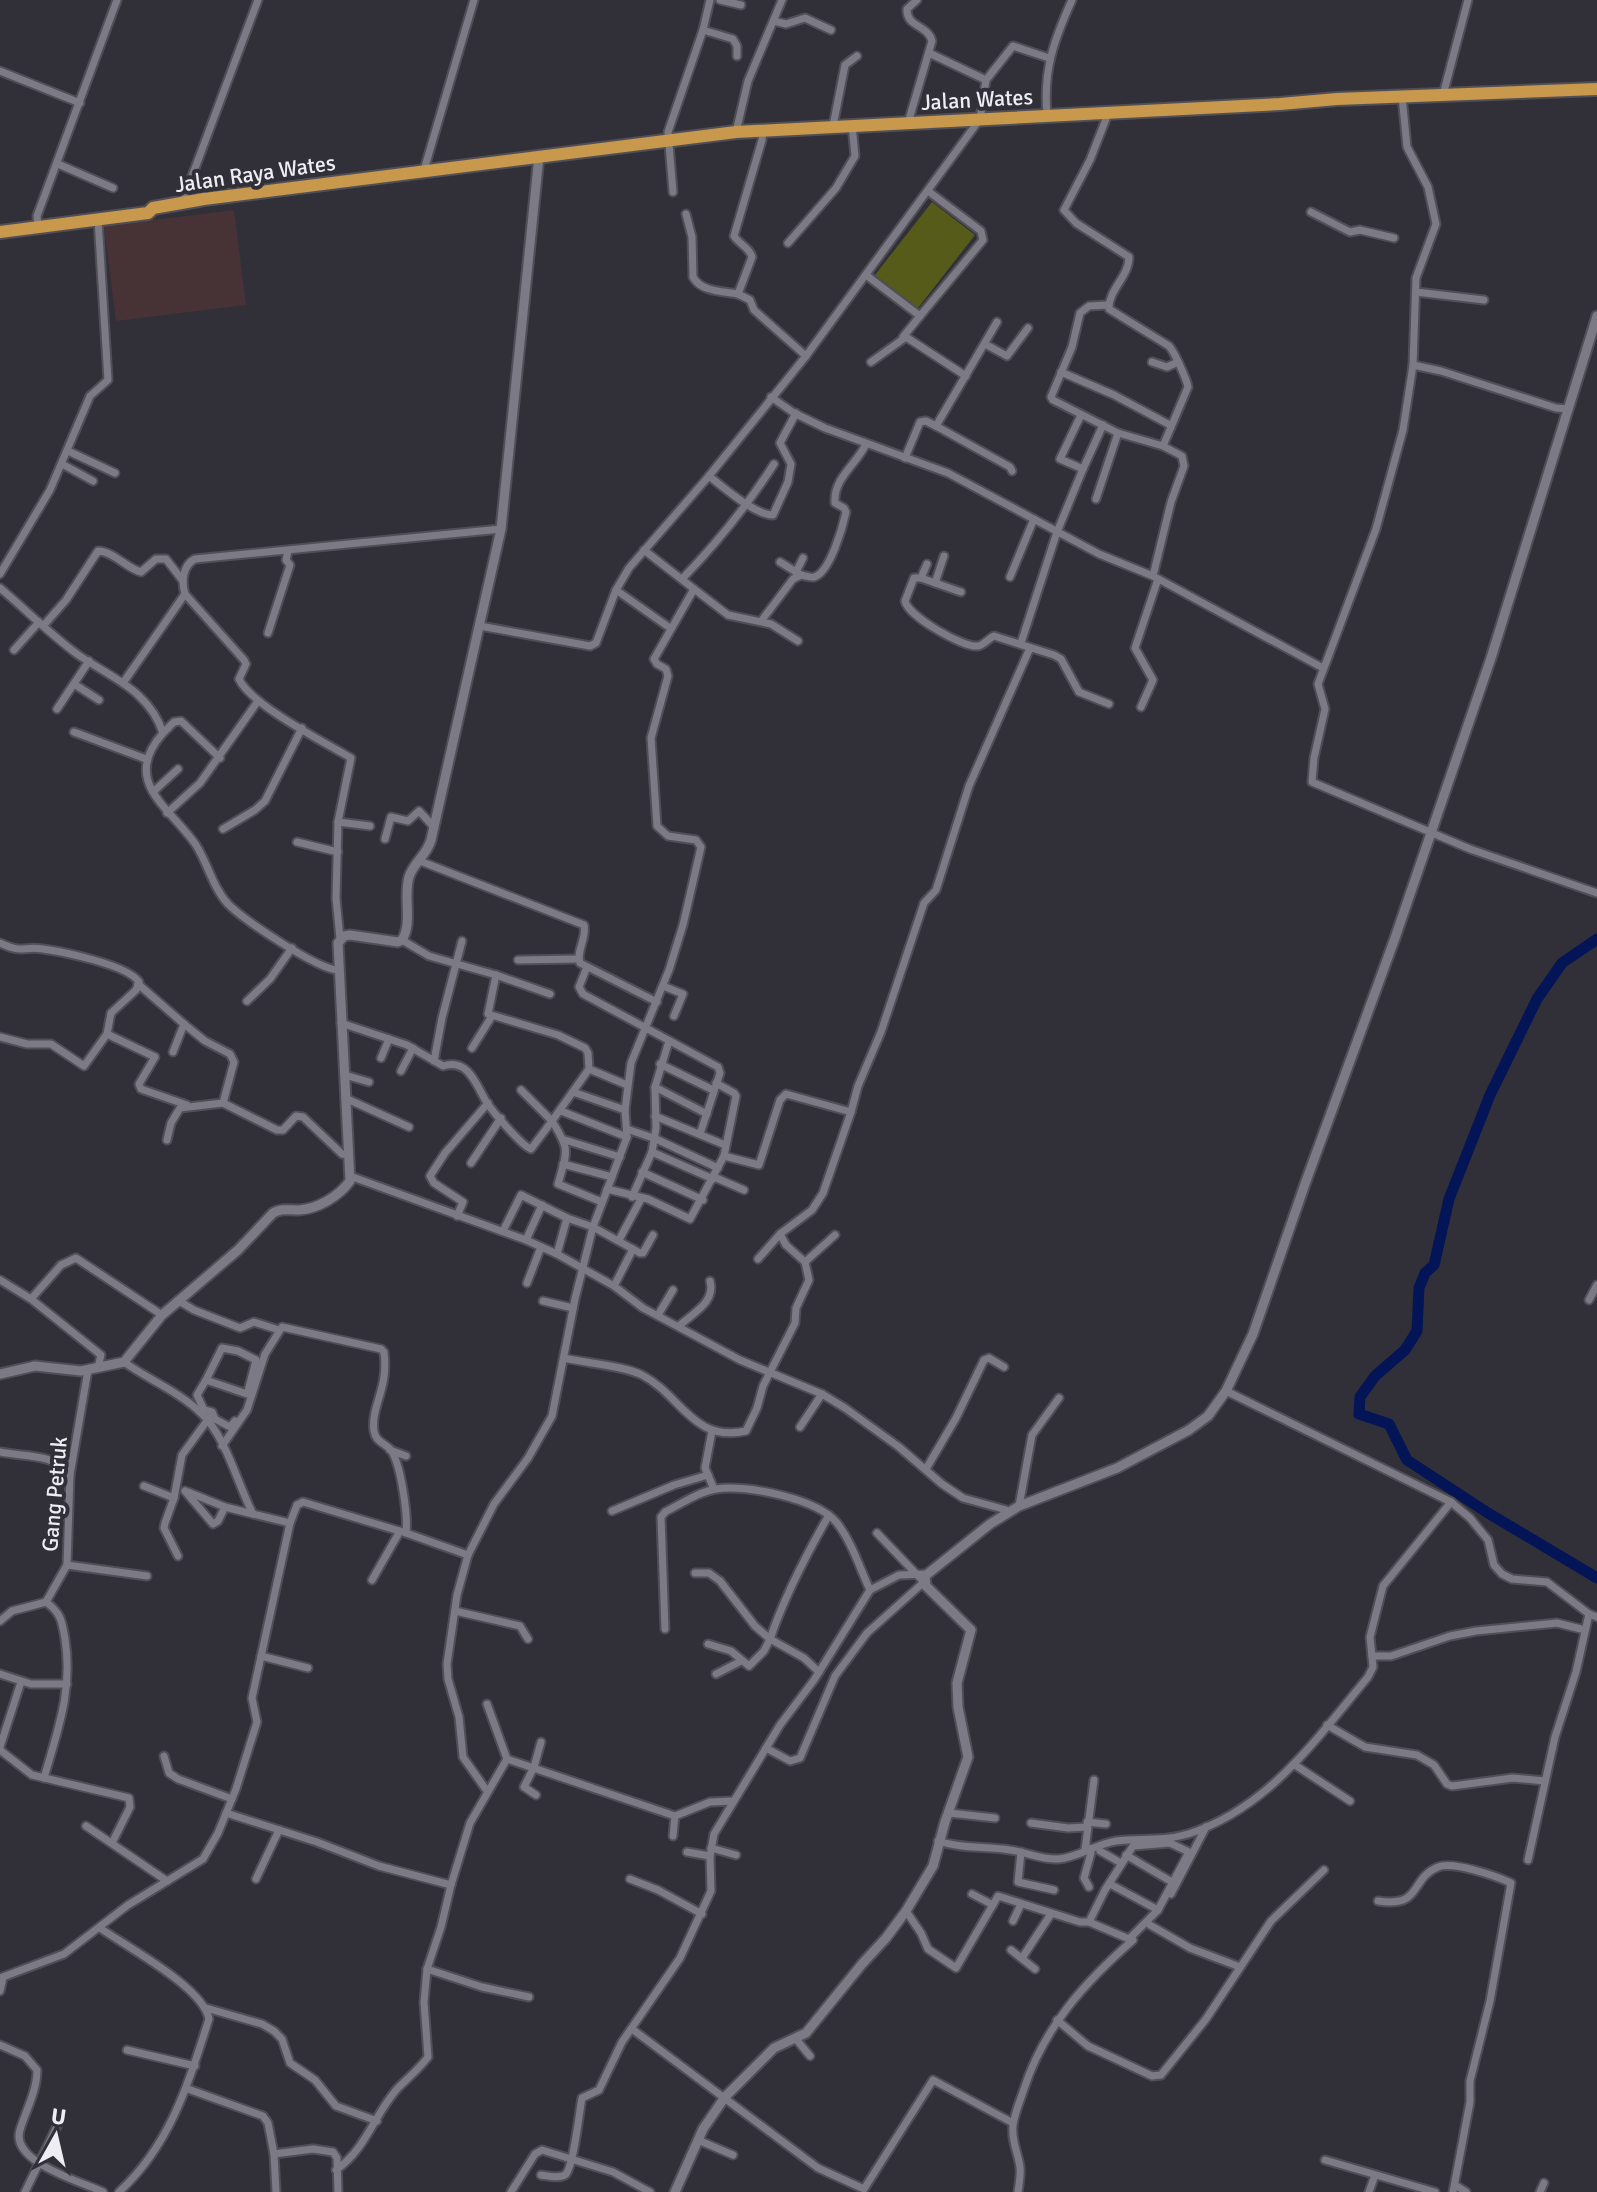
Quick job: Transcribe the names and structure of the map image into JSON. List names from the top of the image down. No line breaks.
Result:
{"streets":{"highway":["Jalan Wates","Jalan Raya Wates"],"street":["Gang Petruk"]},"crossings":[["Jalan Wates","Jalan Raya Wates"]],"north":"top"}
